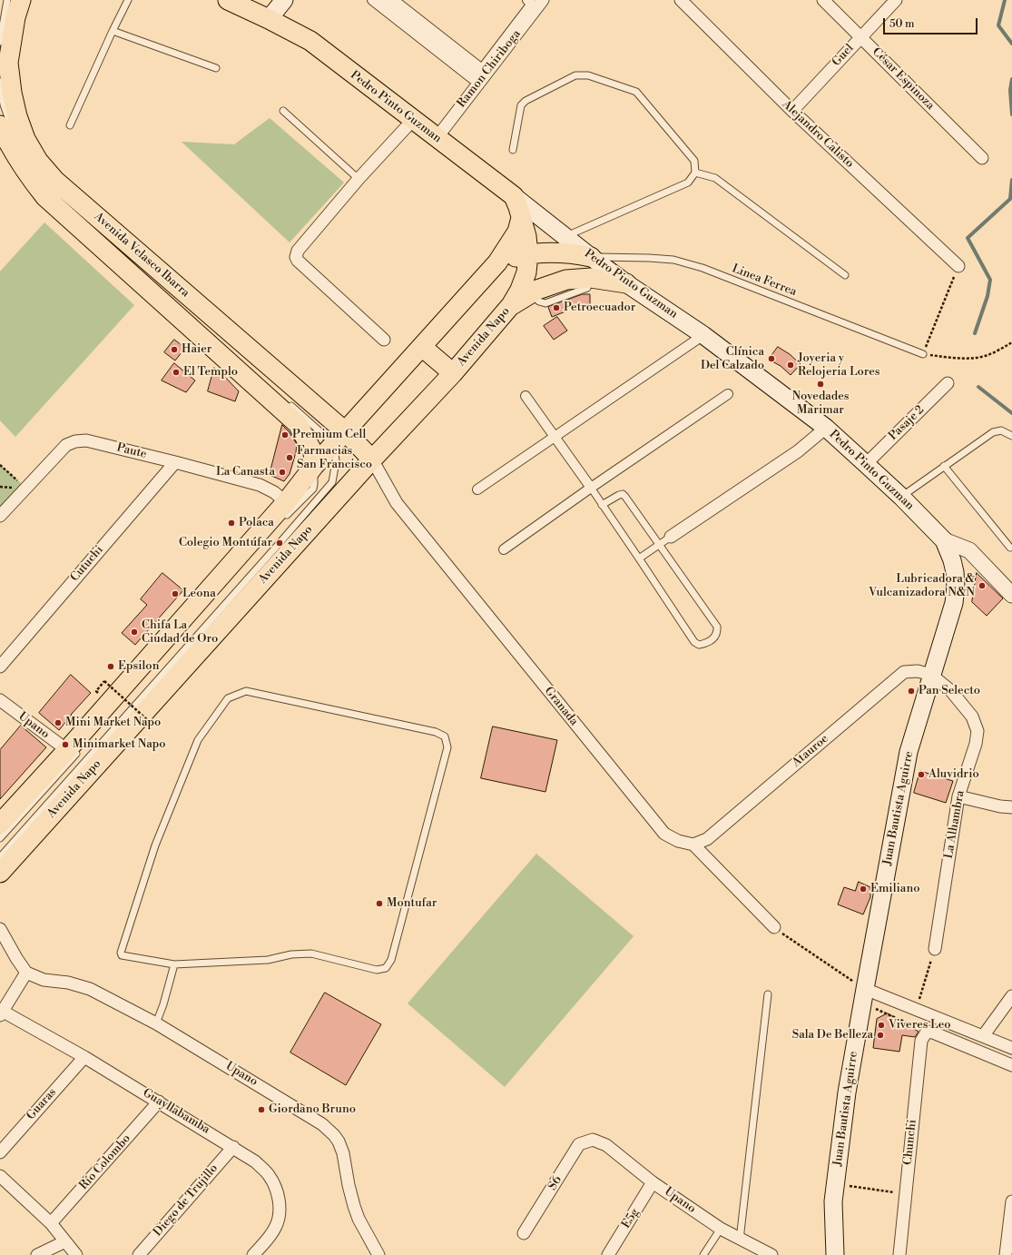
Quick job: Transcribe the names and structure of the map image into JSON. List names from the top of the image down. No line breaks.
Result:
{"streets":{"main road":["Pedro Pinto Guzman","Avenida Velasco Ibarra","Avenida Napo","Juan Bautista Aguirre"],"street":["Guel","Ramon Chiriboga","César Espinoza","Alejandro Calisto","Pasaje 2","Paute","Cutuchi","Granada","Upano","Atauroe","La Alhambra","Guaras","Guayllabamba","Chunchi","Río Colombo","S6","Diego de Trujillo","E5g"],"lane":["Linea Ferrea"]},"crossings":[["Guel","César Espinoza"],["Guel","Alejandro Calisto"],["Ramon Chiriboga","Pedro Pinto Guzman"],["Pedro Pinto Guzman","Linea Ferrea"],["Pedro Pinto Guzman","Avenida Napo"],["Pedro Pinto Guzman","Pasaje 2"],["Pedro Pinto Guzman","Juan Bautista Aguirre"],["Avenida Velasco Ibarra","Avenida Napo"],["Avenida Velasco Ibarra","Granada"],["Avenida Napo","Granada"],["Paute","Cutuchi"],["Granada","Atauroe"],["Upano","S6"],["Upano","E5g"],["Atauroe","Juan Bautista Aguirre"],["Atauroe","La Alhambra"],["Juan Bautista Aguirre","La Alhambra"],["Guaras","Guayllabamba"],["Guayllabamba","Río Colombo"],["Guayllabamba","Diego de Trujillo"]],"places":["Petroecuador","Haier","Clínica Del Calzado","Joyeria y Relojeria Lores","El Templo","Novedades Marimar","Premium Cell","Farmacias San Francisco","La Canasta","Polaca","Colegio Montúfar","Lubricadora & Vulcanizadora N&N","Leona","Chifa La Ciudad de Oro","Epsilon","Pan Selecto","Mini Market Napo","Minimarket Napo","Aluvidrio","Emiliano","Montufar","Viveres Leo","Sala De Belleza","Giordano Bruno"],"scale_bar":"50 m"}
